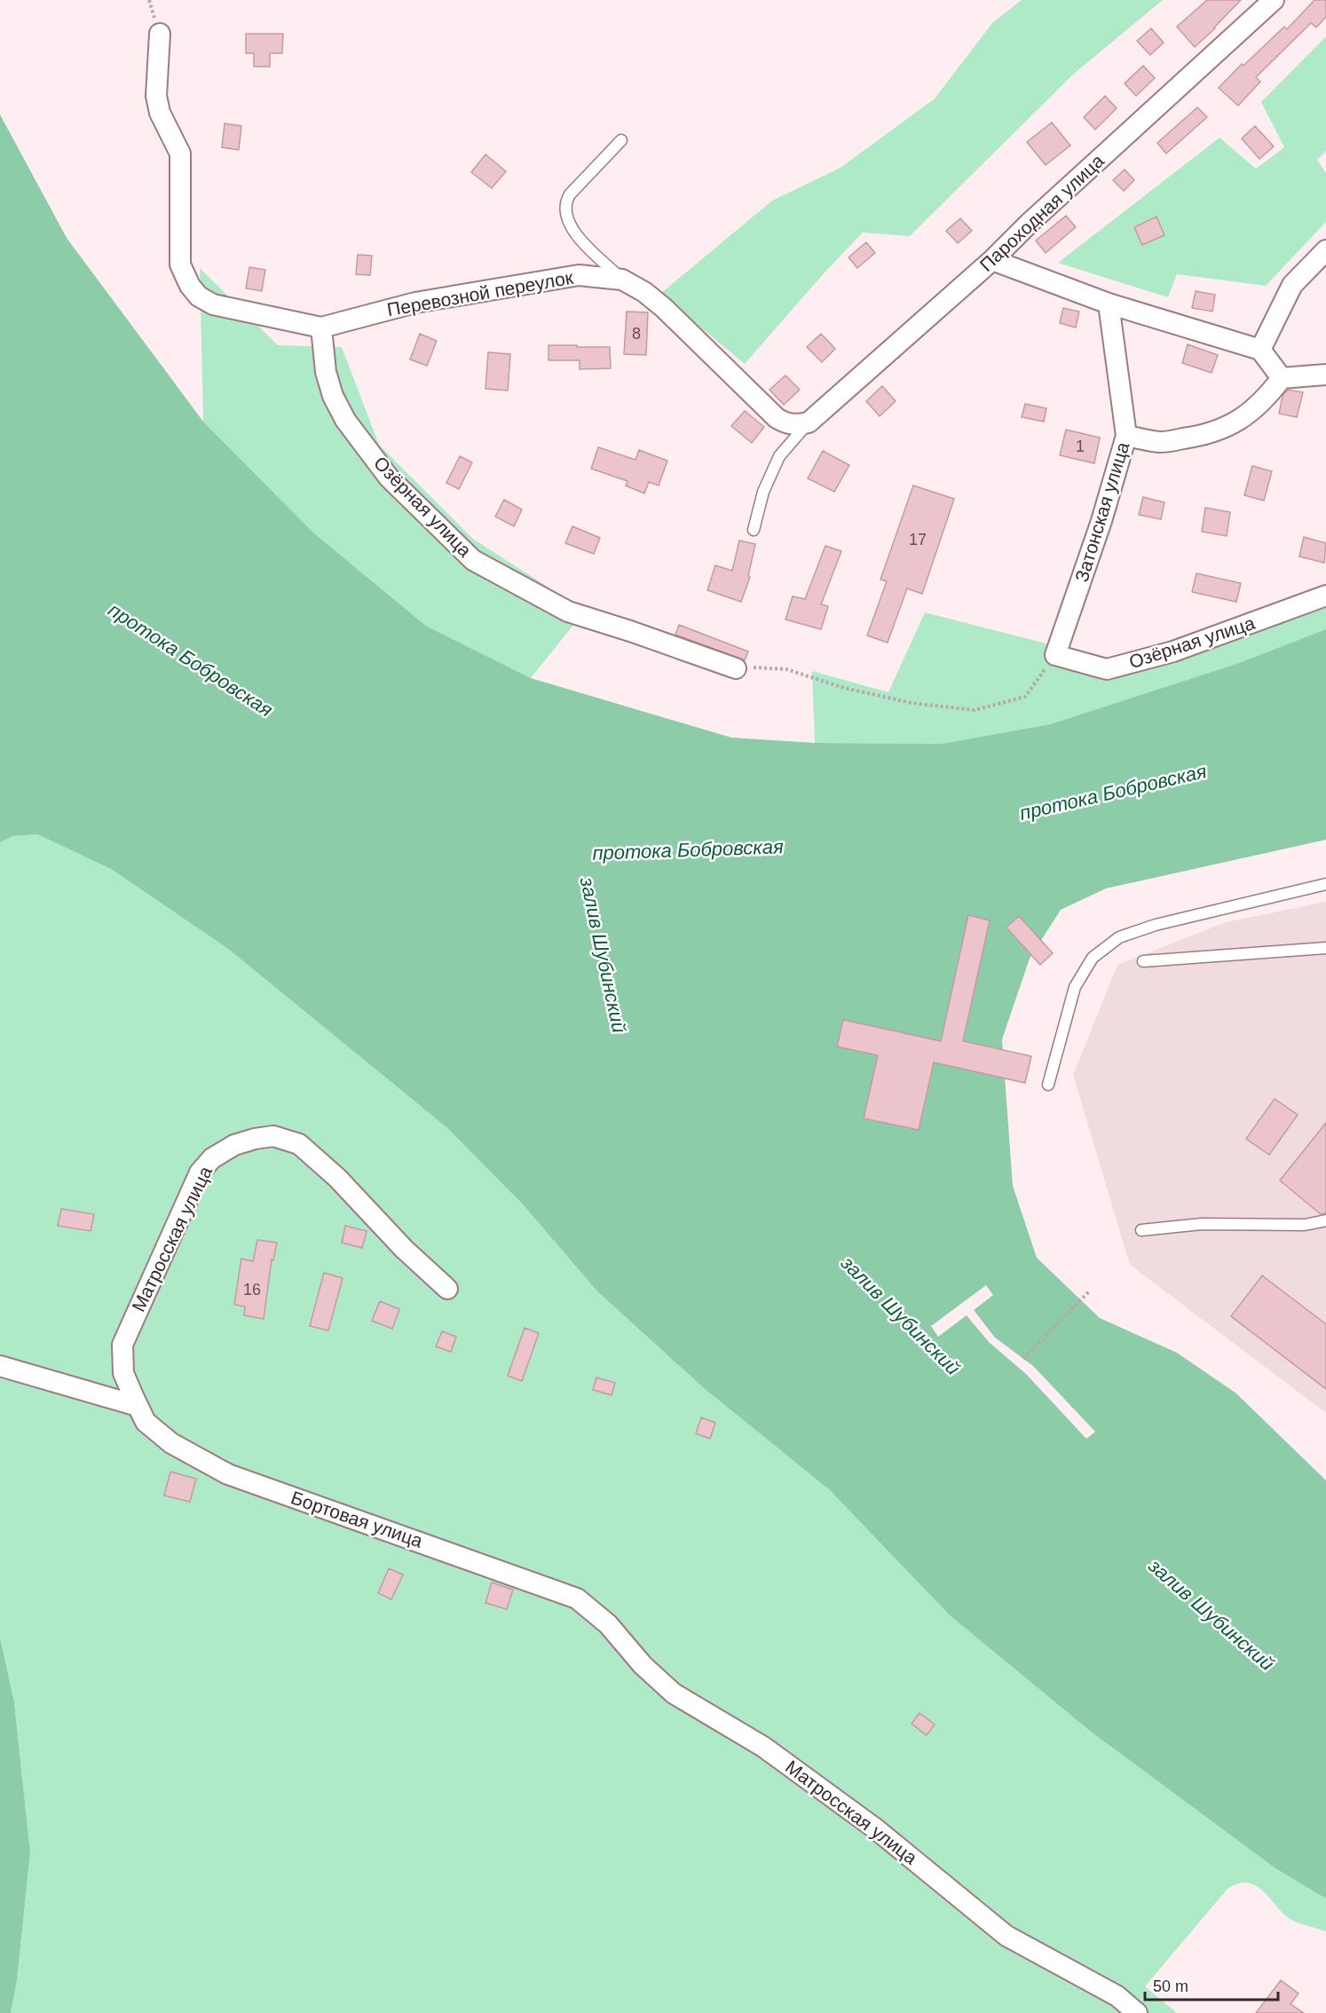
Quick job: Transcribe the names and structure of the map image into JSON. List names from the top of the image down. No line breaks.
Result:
{"streets":{"street":["Пароходная улица","Перевозной переулок","Озёрная улица","Затонская улица","Матросская улица","Бортовая улица"]},"crossings":[["Пароходная улица","Перевозной переулок"],["Перевозной переулок","Озёрная улица"],["Озёрная улица","Затонская улица"],["Матросская улица","Бортовая улица"]],"water":["протока Бобровская","залив Шубинский"],"house_numbers":["8","1","17","16"],"scale_bar":"50 m"}
